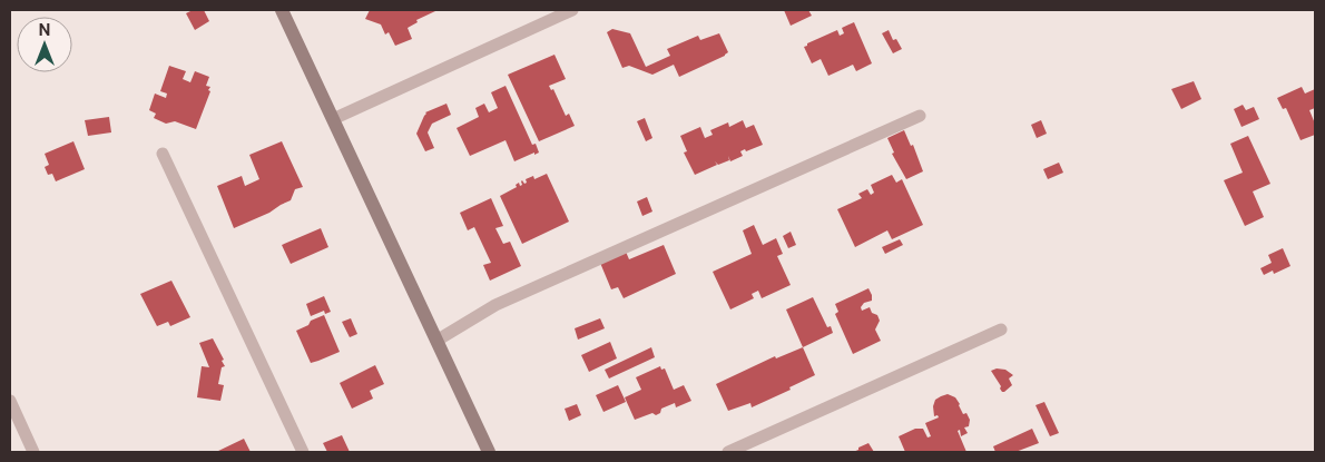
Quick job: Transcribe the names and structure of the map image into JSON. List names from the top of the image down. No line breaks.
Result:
{"north":"top"}
